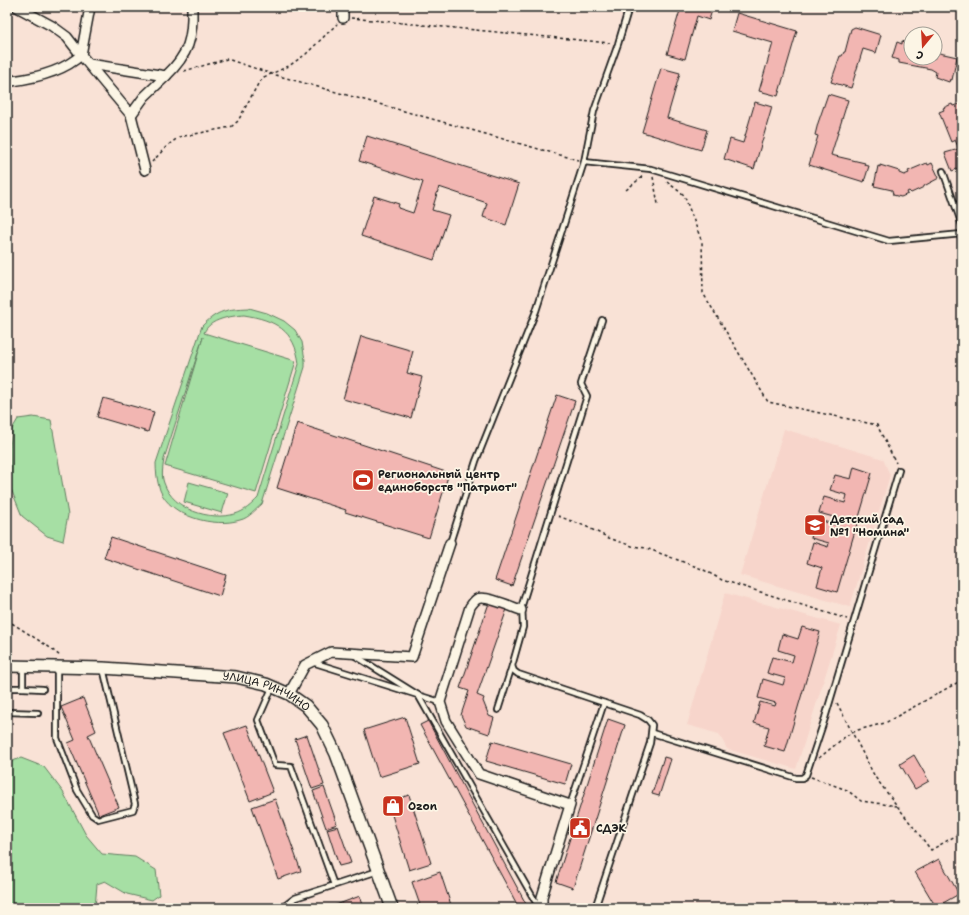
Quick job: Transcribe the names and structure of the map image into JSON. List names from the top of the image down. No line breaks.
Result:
{"streets":{"street":["УЛИЦА РИНЧИНО"]},"places":{"sports":["Региональный центр единоборств \"Патриот\""],"school or university":["Детский сад №1 \"Номина\""],"shop":["Ozon"],"public building":["СДЭК"]},"north":"bottom"}
